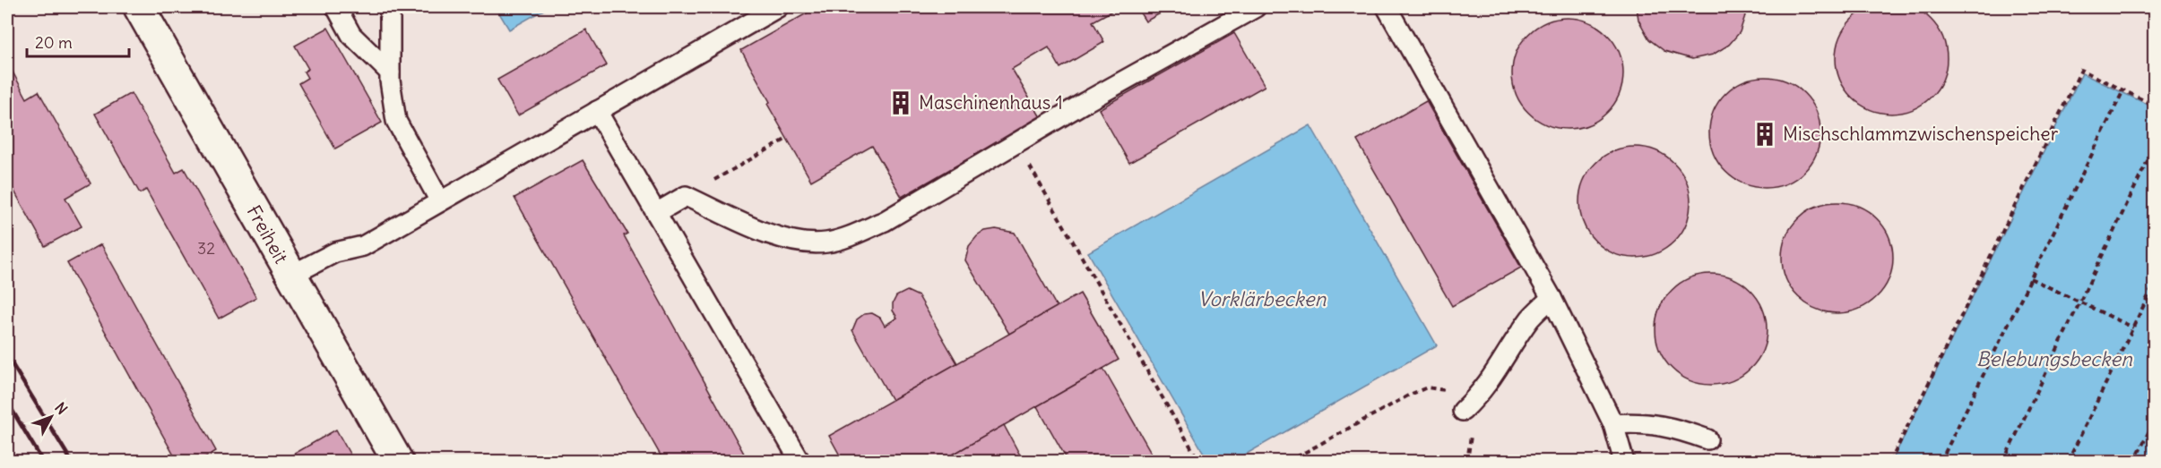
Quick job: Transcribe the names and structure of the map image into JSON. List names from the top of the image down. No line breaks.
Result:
{"streets":{"street":["Freiheit"]},"water":["Vorklärbecken","Belebungsbecken"],"places":{"building":["Maschinenhaus 1","Mischschlammzwischenspeicher"]},"house_numbers":["32"],"scale_bar":"20 m","north":"top right"}
